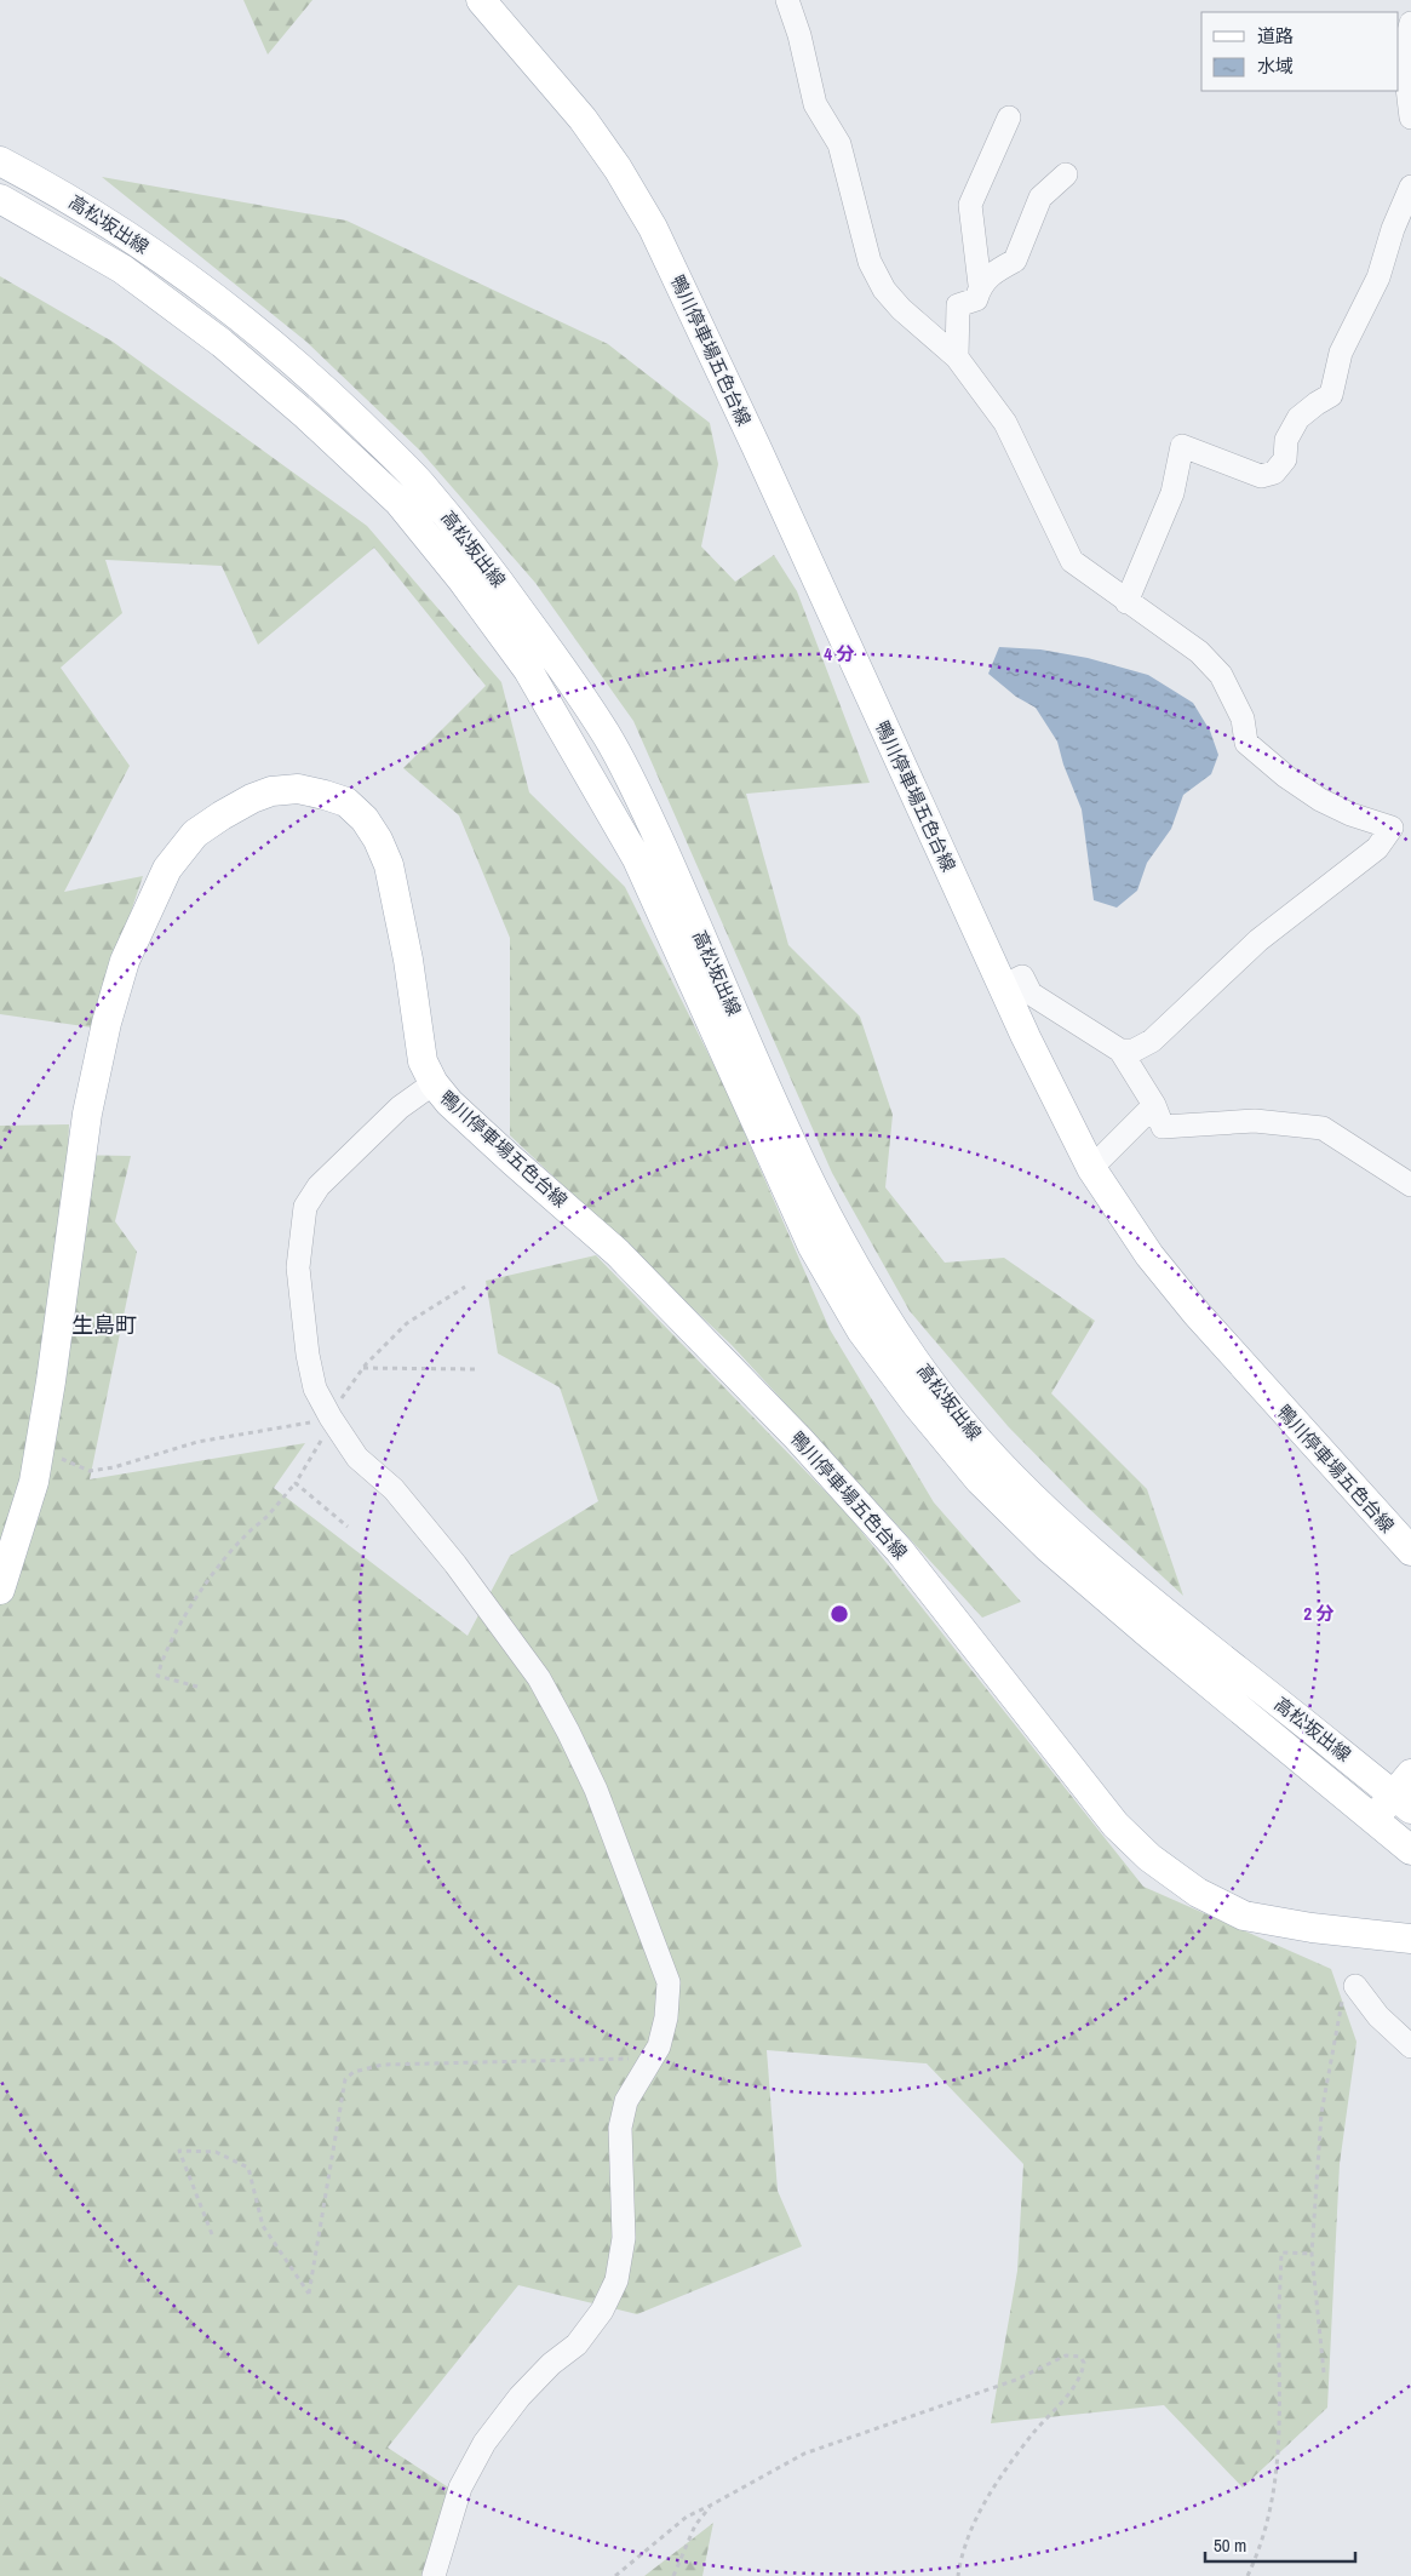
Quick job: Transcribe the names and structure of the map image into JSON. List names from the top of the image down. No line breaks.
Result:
{"streets":{"main road":["高松坂出線","鴨川停車場五色台線"]},"districts":["生島町"],"legend":["道路","水域"],"scale_bar":"50 m","rings":["4 分","2 分"]}
